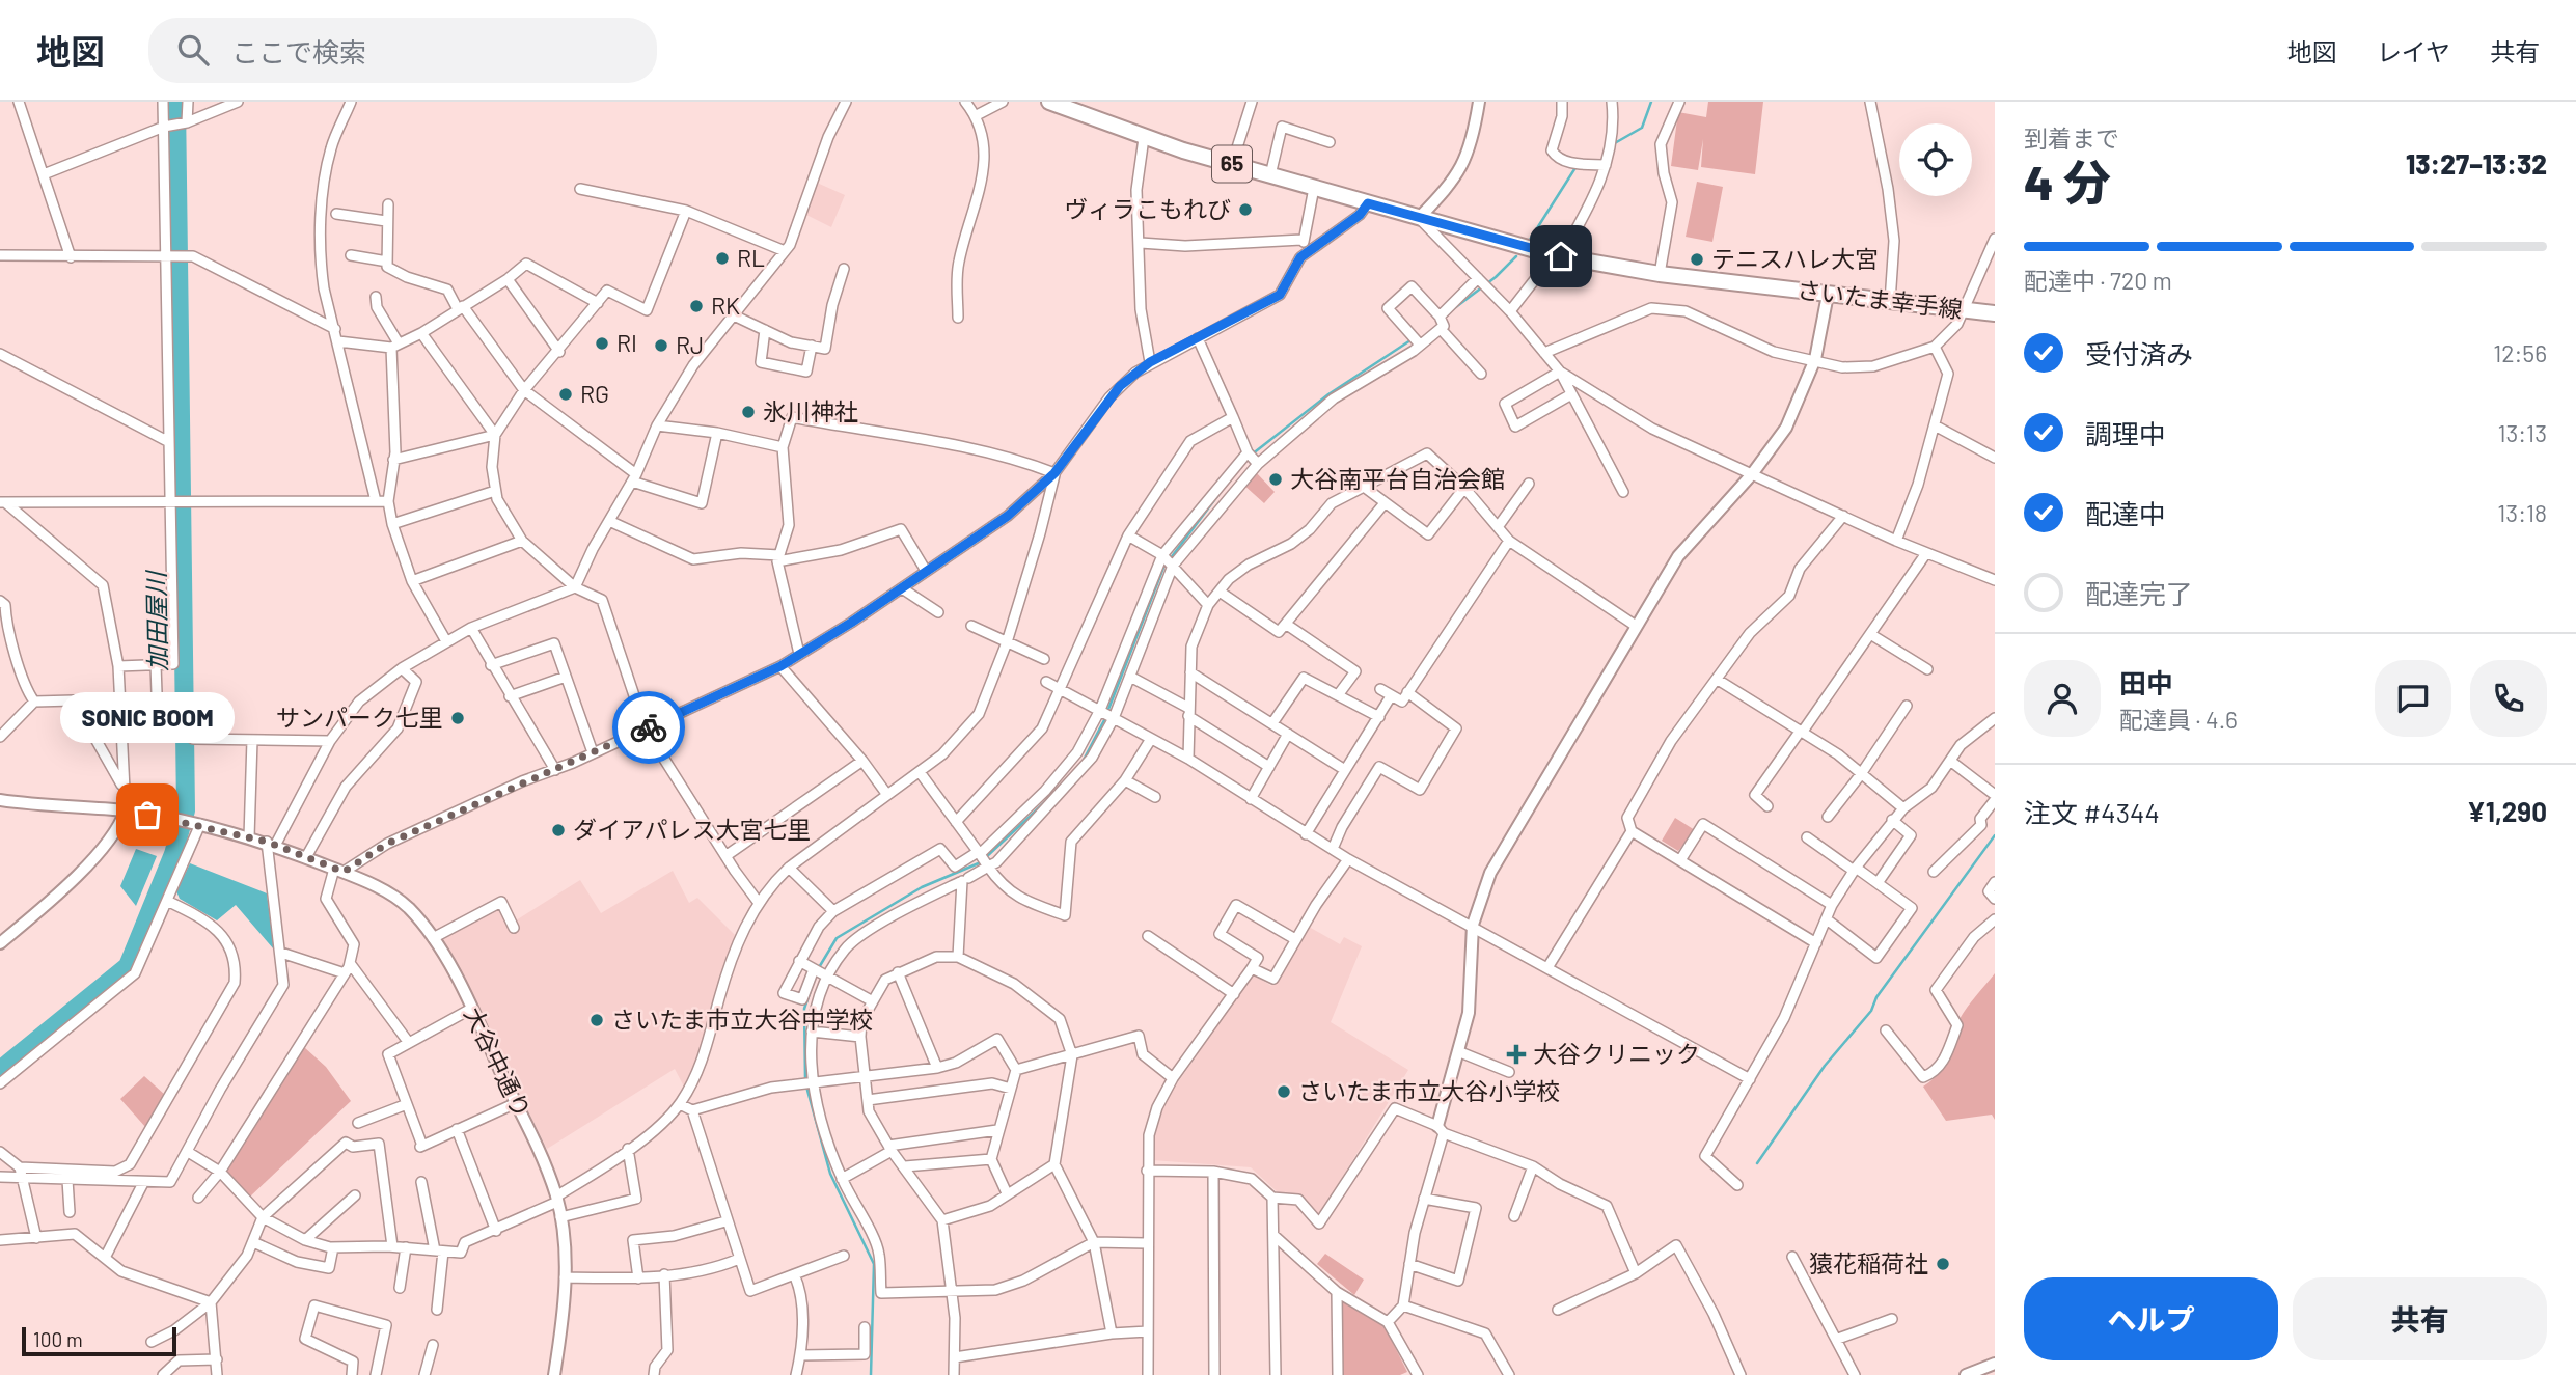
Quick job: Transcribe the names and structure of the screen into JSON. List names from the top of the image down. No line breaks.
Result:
{"streets":{"main road":["65","さいたま幸手線"],"street":["大谷中通り"]},"water":["加田屋川"],"places":{"other":["ヴィラこもれび","RL","テニスハレ大宮","RK","RI","RJ","RG","氷川神社","大谷南平台自治会館","サンパーク七里","SONIC BOOM","ダイアパレス大宮七里","さいたま市立大谷中学校","さいたま市立大谷小学校","猿花稲荷社"],"health":["大谷クリニック"]},"scale_bar":"100 m","page":{"header":"地図","search":"ここで検索","nav":["地図","レイヤ","共有"],"heading":["4 分","到着まで","13:27–13:32"],"panel":["田中","配達員 · 4.6","注文 #4344","¥1,290"],"bar":"配達中 · 720 m","list":[["受付済み","12:56"],["調理中","13:13"],["配達中","13:18"],"配達完了"],"bubble":"SONIC BOOM","buttons":["ヘルプ","共有"],"scale":"100 m"}}
